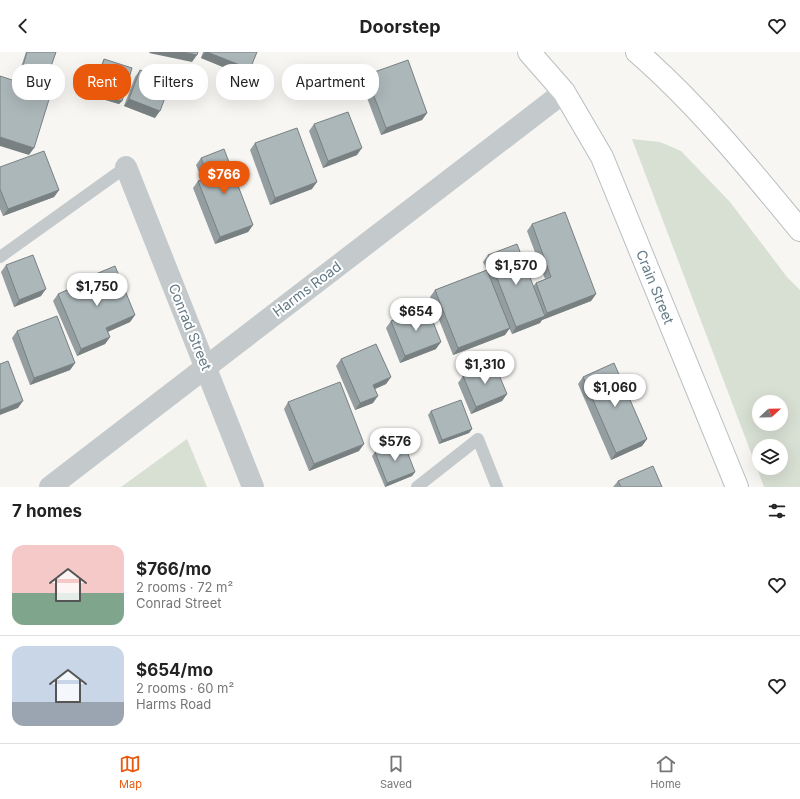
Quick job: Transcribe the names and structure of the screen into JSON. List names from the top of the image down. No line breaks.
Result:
{"streets":{"main road":["Crain Street"],"street":["Harms Road","Conrad Street"]},"crossings":[["Crain Street","Harms Road"],["Harms Road","Conrad Street"]],"north":"right","page":{"header":"Doorstep","chip":["Buy","Rent","Filters","New","Apartment"],"price":["$766","$1,570","$1,750","$654","$1,310","$1,060","$576"],"heading":"7 homes","list":[{"name":"$766/mo","note":"2 rooms · 72 m² · Conrad Street"},{"name":"$654/mo","note":"2 rooms · 60 m² · Harms Road"}],"tabs":["Map","Saved","Home"]}}
